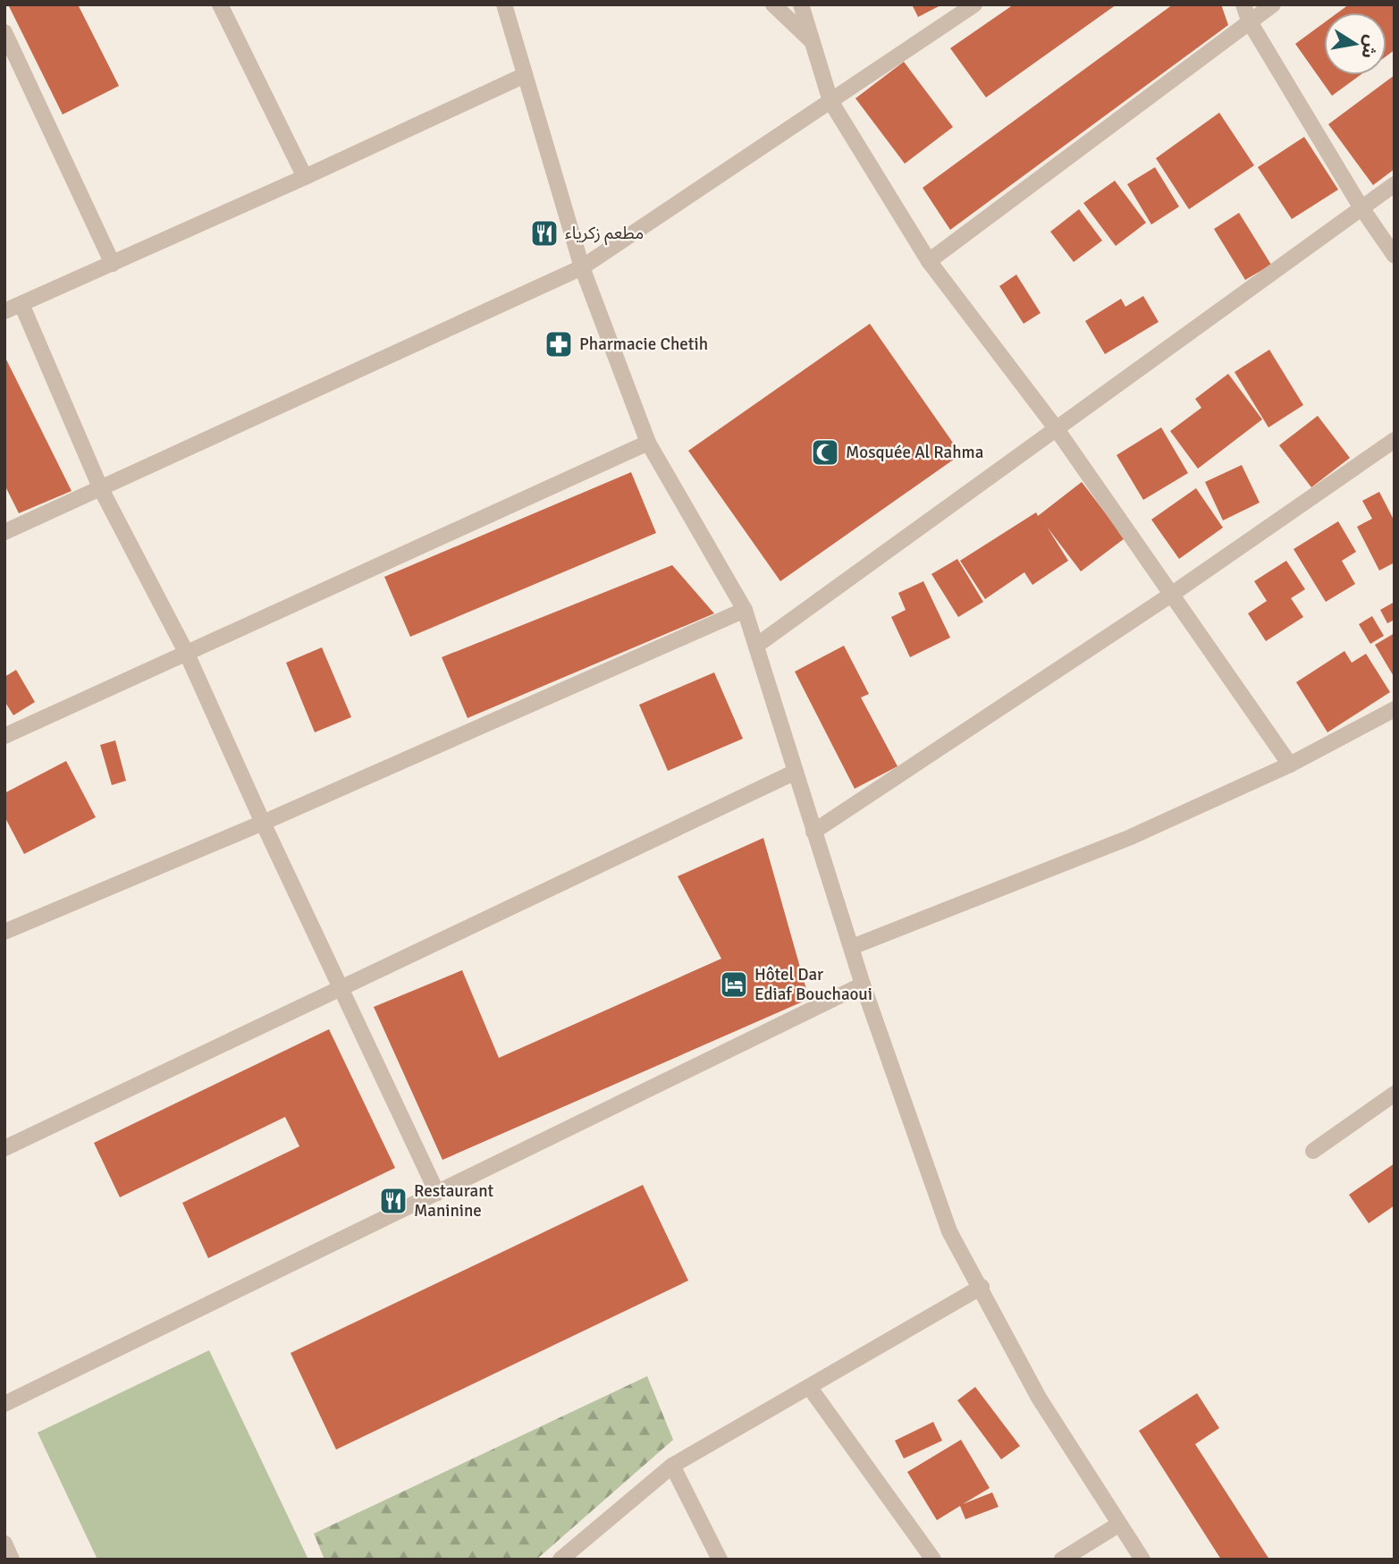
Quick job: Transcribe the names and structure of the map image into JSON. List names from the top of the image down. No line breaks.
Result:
{"places":{"restaurant":["مطعم زكرياء","Restaurant Maninine"],"pharmacy":["Pharmacie Chetih"],"mosque":["Mosquée Al Rahma"],"hotel":["Hôtel Dar Ediaf Bouchaoui"]},"north":"right"}
